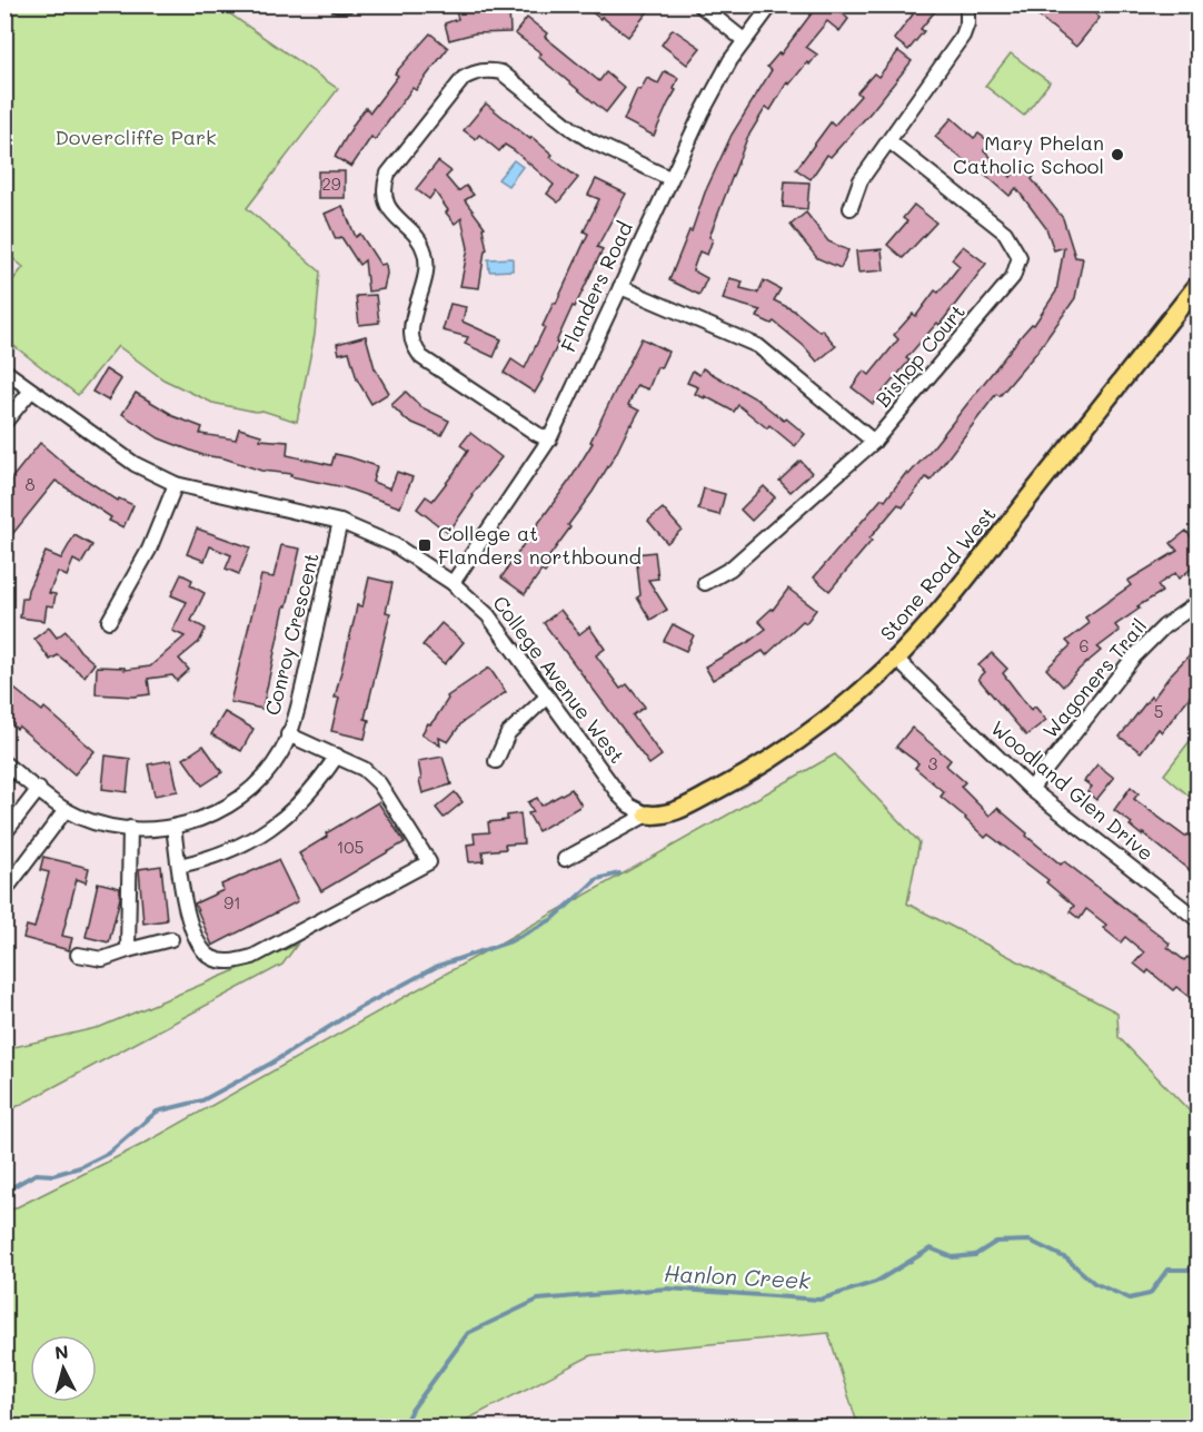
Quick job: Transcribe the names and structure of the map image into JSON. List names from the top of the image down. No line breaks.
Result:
{"streets":{"main road":["Stone Road West"],"street":["Flanders Road","Bishop Court","Conroy Crescent","Wagoners Trail","College Avenue West","Woodland Glen Drive"]},"crossings":[["Flanders Road","College Avenue West"],["Stone Road West","College Avenue West"],["Stone Road West","Woodland Glen Drive"],["Conroy Crescent","College Avenue West"],["Wagoners Trail","Woodland Glen Drive"]],"water":["Hanlon Creek"],"parks":["Dovercliffe Park"],"places":{"other":["Mary Phelan Catholic School"],"transit":["College at Flanders northbound"]},"house_numbers":["29","8","6","5","3","105","91"],"north":"top"}
